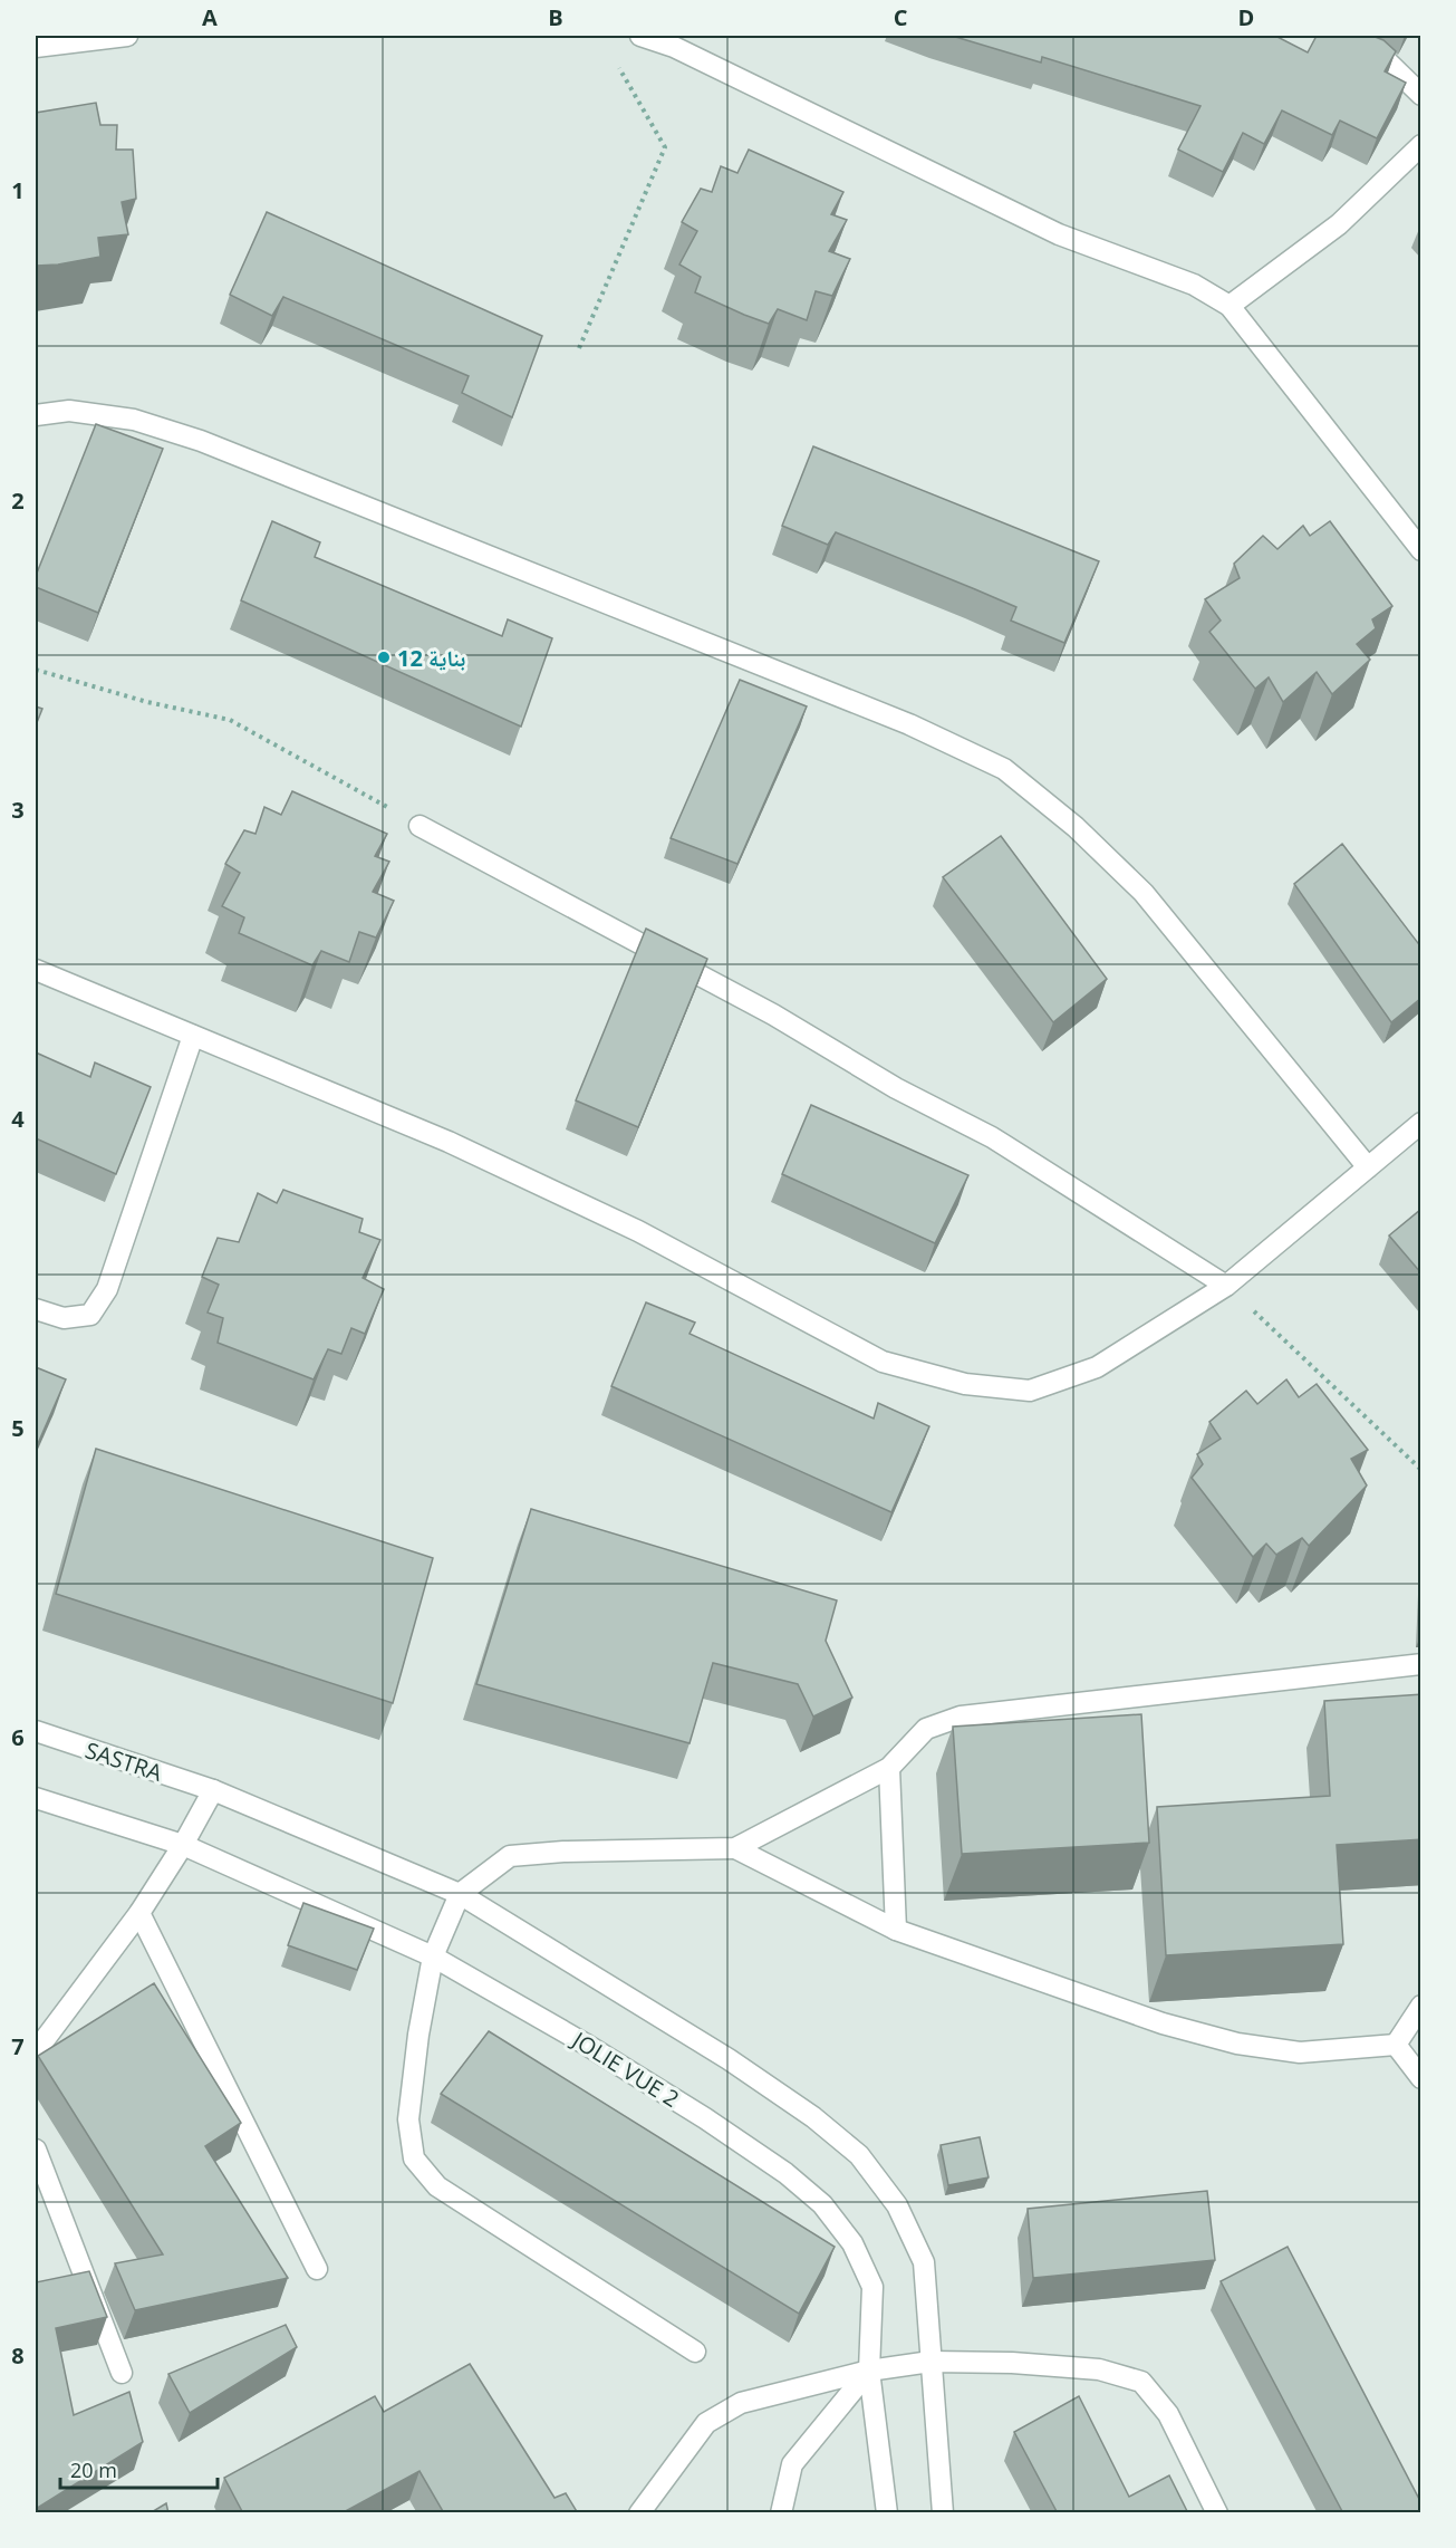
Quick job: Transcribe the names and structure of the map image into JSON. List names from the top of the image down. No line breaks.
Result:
{"streets":{"street":["SASTRA","JOLIE VUE 2"]},"places":["بناية 12"],"scale_bar":"20 m","grid":{"columns":["A","B","C","D"],"rows":["1","2","3","4","5","6","7","8"]}}
